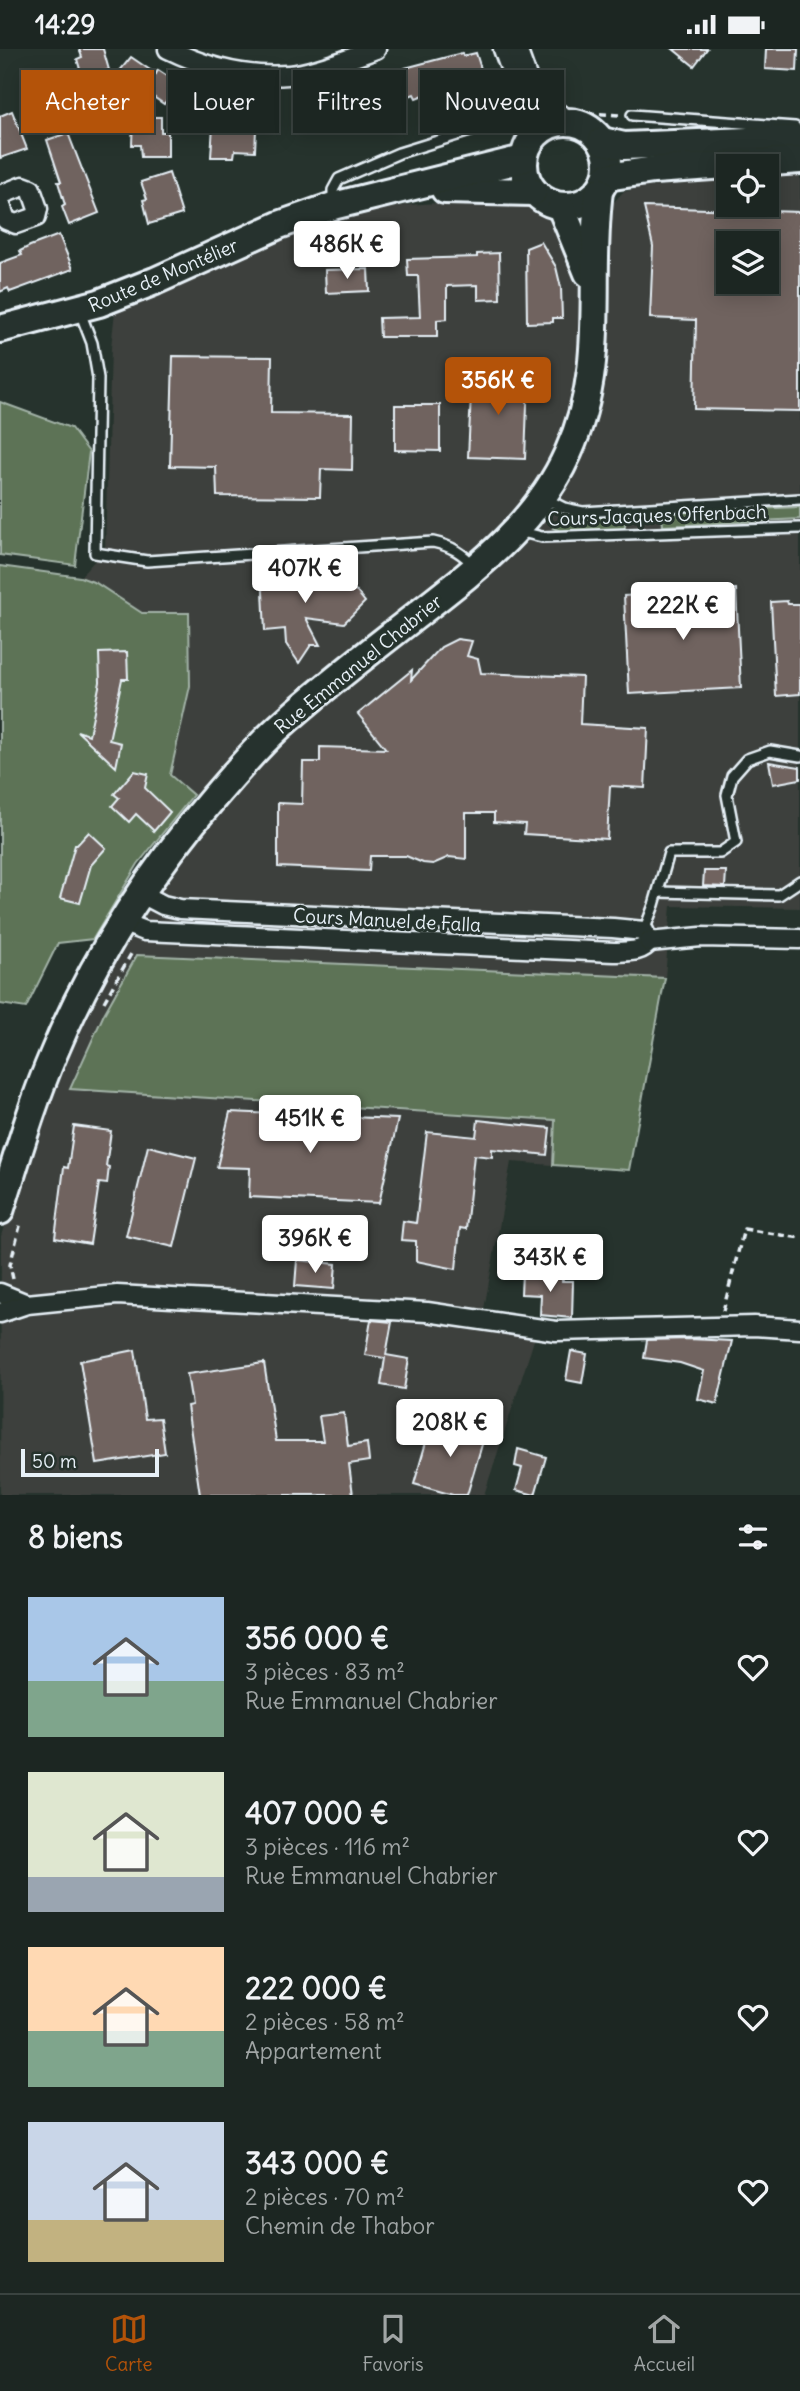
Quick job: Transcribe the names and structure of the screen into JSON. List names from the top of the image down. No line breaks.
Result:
{"streets":{"street":["Route de Montélier","Rue Emmanuel Chabrier","Cours Manuel de Falla"],"lane":["Cours Jacques Offenbach"]},"crossings":[["Route de Montélier","Rue Emmanuel Chabrier"],["Cours Jacques Offenbach","Rue Emmanuel Chabrier"],["Rue Emmanuel Chabrier","Cours Manuel de Falla"]],"scale_bar":"50 m","page":{"status":"14:29","chip":["Acheter","Louer","Filtres","Nouveau"],"price":["486K €","356K €","407K €","222K €","451K €","396K €","343K €","208K €"],"scale":"50 m","heading":"8 biens","list":[{"name":"356 000 €","note":"3 pièces · 83 m² · Rue Emmanuel Chabrier"},{"name":"407 000 €","note":"3 pièces · 116 m² · Rue Emmanuel Chabrier"},{"name":"222 000 €","note":"2 pièces · 58 m² · Appartement"},{"name":"343 000 €","note":"2 pièces · 70 m² · Chemin de Thabor"}],"tabs":["Carte","Favoris","Accueil"]}}
